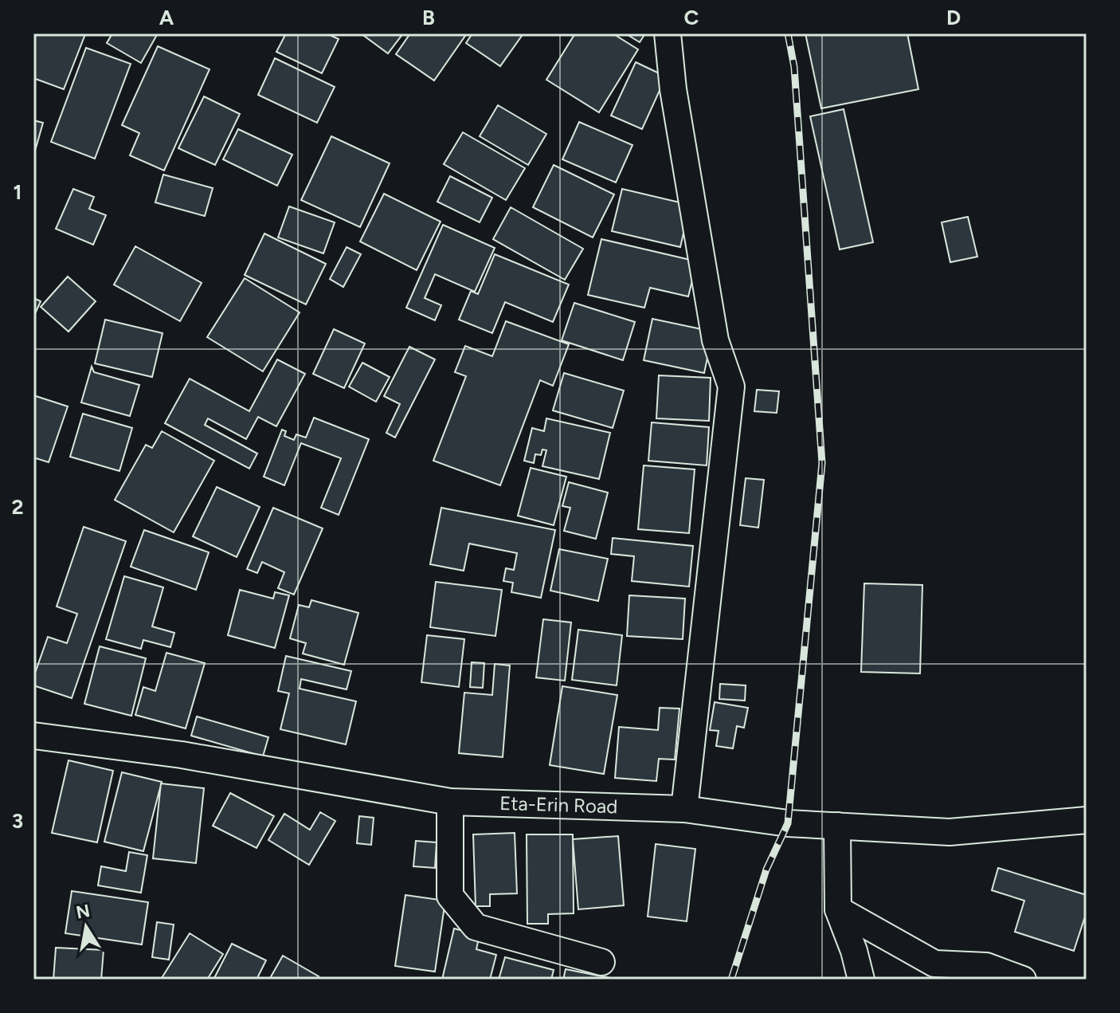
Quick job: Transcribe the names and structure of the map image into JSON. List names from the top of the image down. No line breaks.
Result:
{"streets":{"street":["Eta-Erin Road"]},"north":"top","grid":{"columns":["A","B","C","D"],"rows":["1","2","3"]}}
